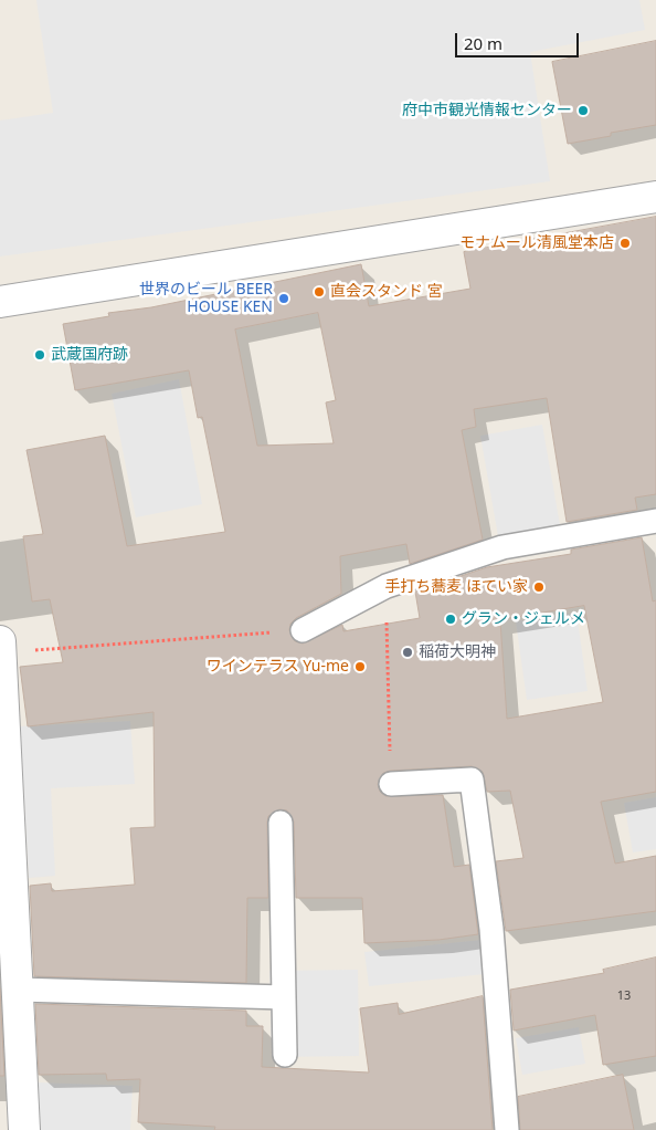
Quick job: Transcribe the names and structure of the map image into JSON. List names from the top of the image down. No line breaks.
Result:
{"places":["府中市観光情報センター","モナムール清風堂本店","直会スタンド 宮","世界のビール BEER HOUSE KEN","武蔵国府跡","手打ち蕎麦 ほてい家","グラン・ジェルメ","稲荷大明神","ワインテラス Yu-me"],"house_numbers":["13"],"scale_bar":"20 m"}
